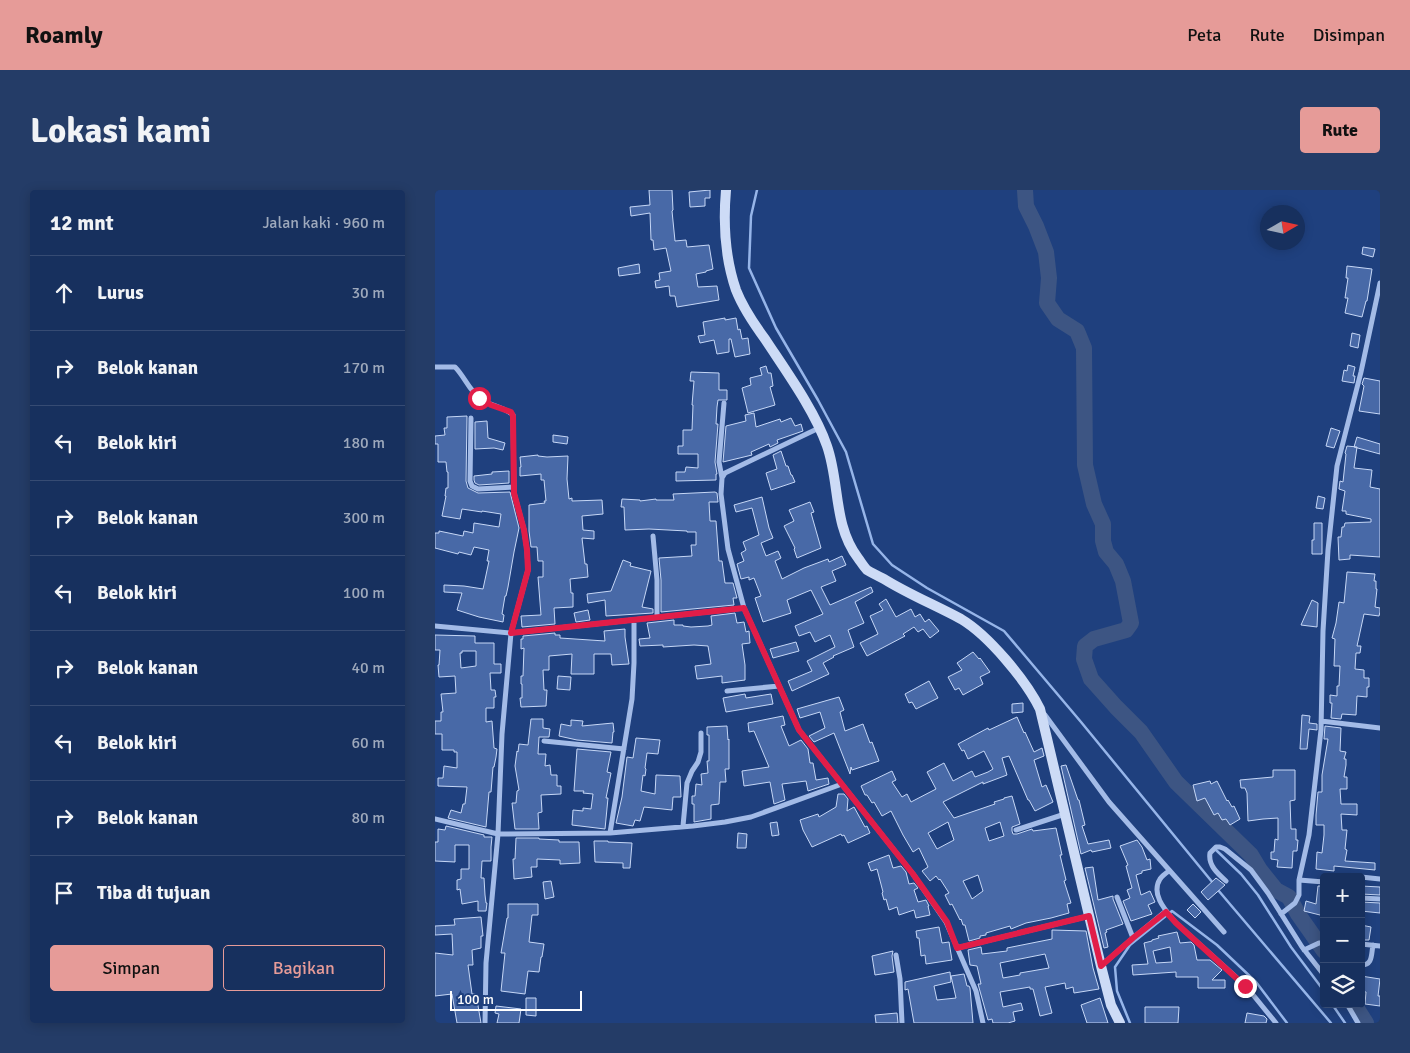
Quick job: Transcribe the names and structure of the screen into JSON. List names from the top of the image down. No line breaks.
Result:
{"scale_bar":"100 m","north":"right","page":{"header":"Roamly","nav":["Peta","Rute","Disimpan"],"buttons":["Rute",["Simpan","Bagikan"]],"title":"Lokasi kami","heading":["12 mnt","Jalan kaki · 960 m"],"list":[["Lurus","30 m"],["Belok kanan","170 m"],["Belok kiri","180 m"],["Belok kanan","300 m"],["Belok kiri","100 m"],["Belok kanan","40 m"],["Belok kiri","60 m"],["Belok kanan","80 m"],"Tiba di tujuan"],"map_buttons":["+","−"],"scale":"100 m"}}
